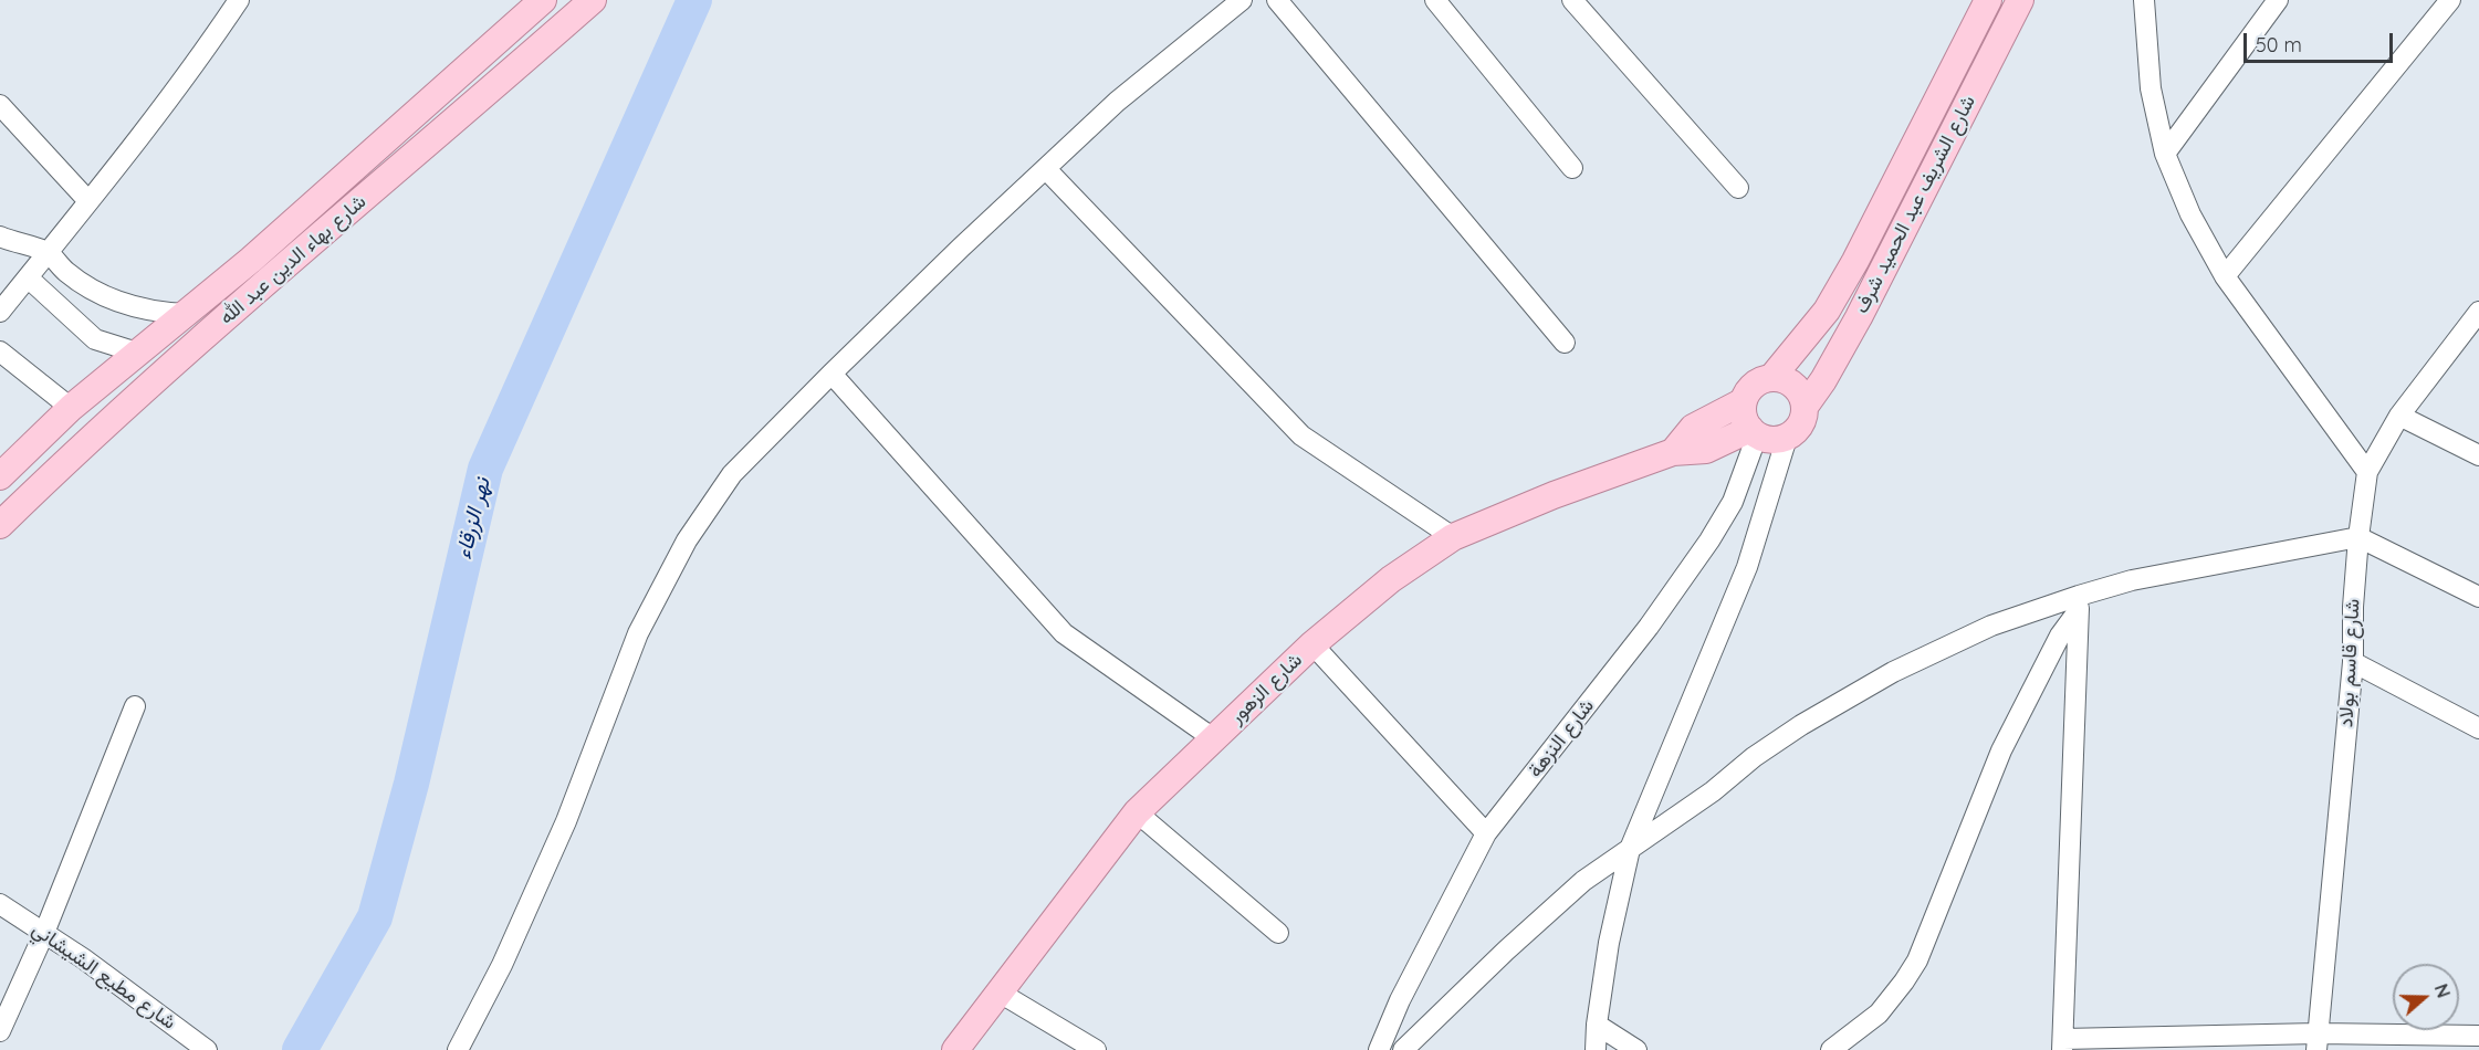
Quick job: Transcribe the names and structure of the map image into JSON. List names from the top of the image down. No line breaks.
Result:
{"streets":{"main road":["شارع الشريف عبد الحميد شرف","شارع بهاء الدين عبد الله","شارع الزهور"],"street":["شارع قاسم بولاد","شارع النزهة","شارع مطيع الشيشاني"]},"crossings":[["شارع الشريف عبد الحميد شرف","شارع الزهور"],["شارع الشريف عبد الحميد شرف","شارع النزهة"],["شارع الزهور","شارع النزهة"]],"water":["نهر الزرقاء"],"scale_bar":"50 m","north":"right"}
